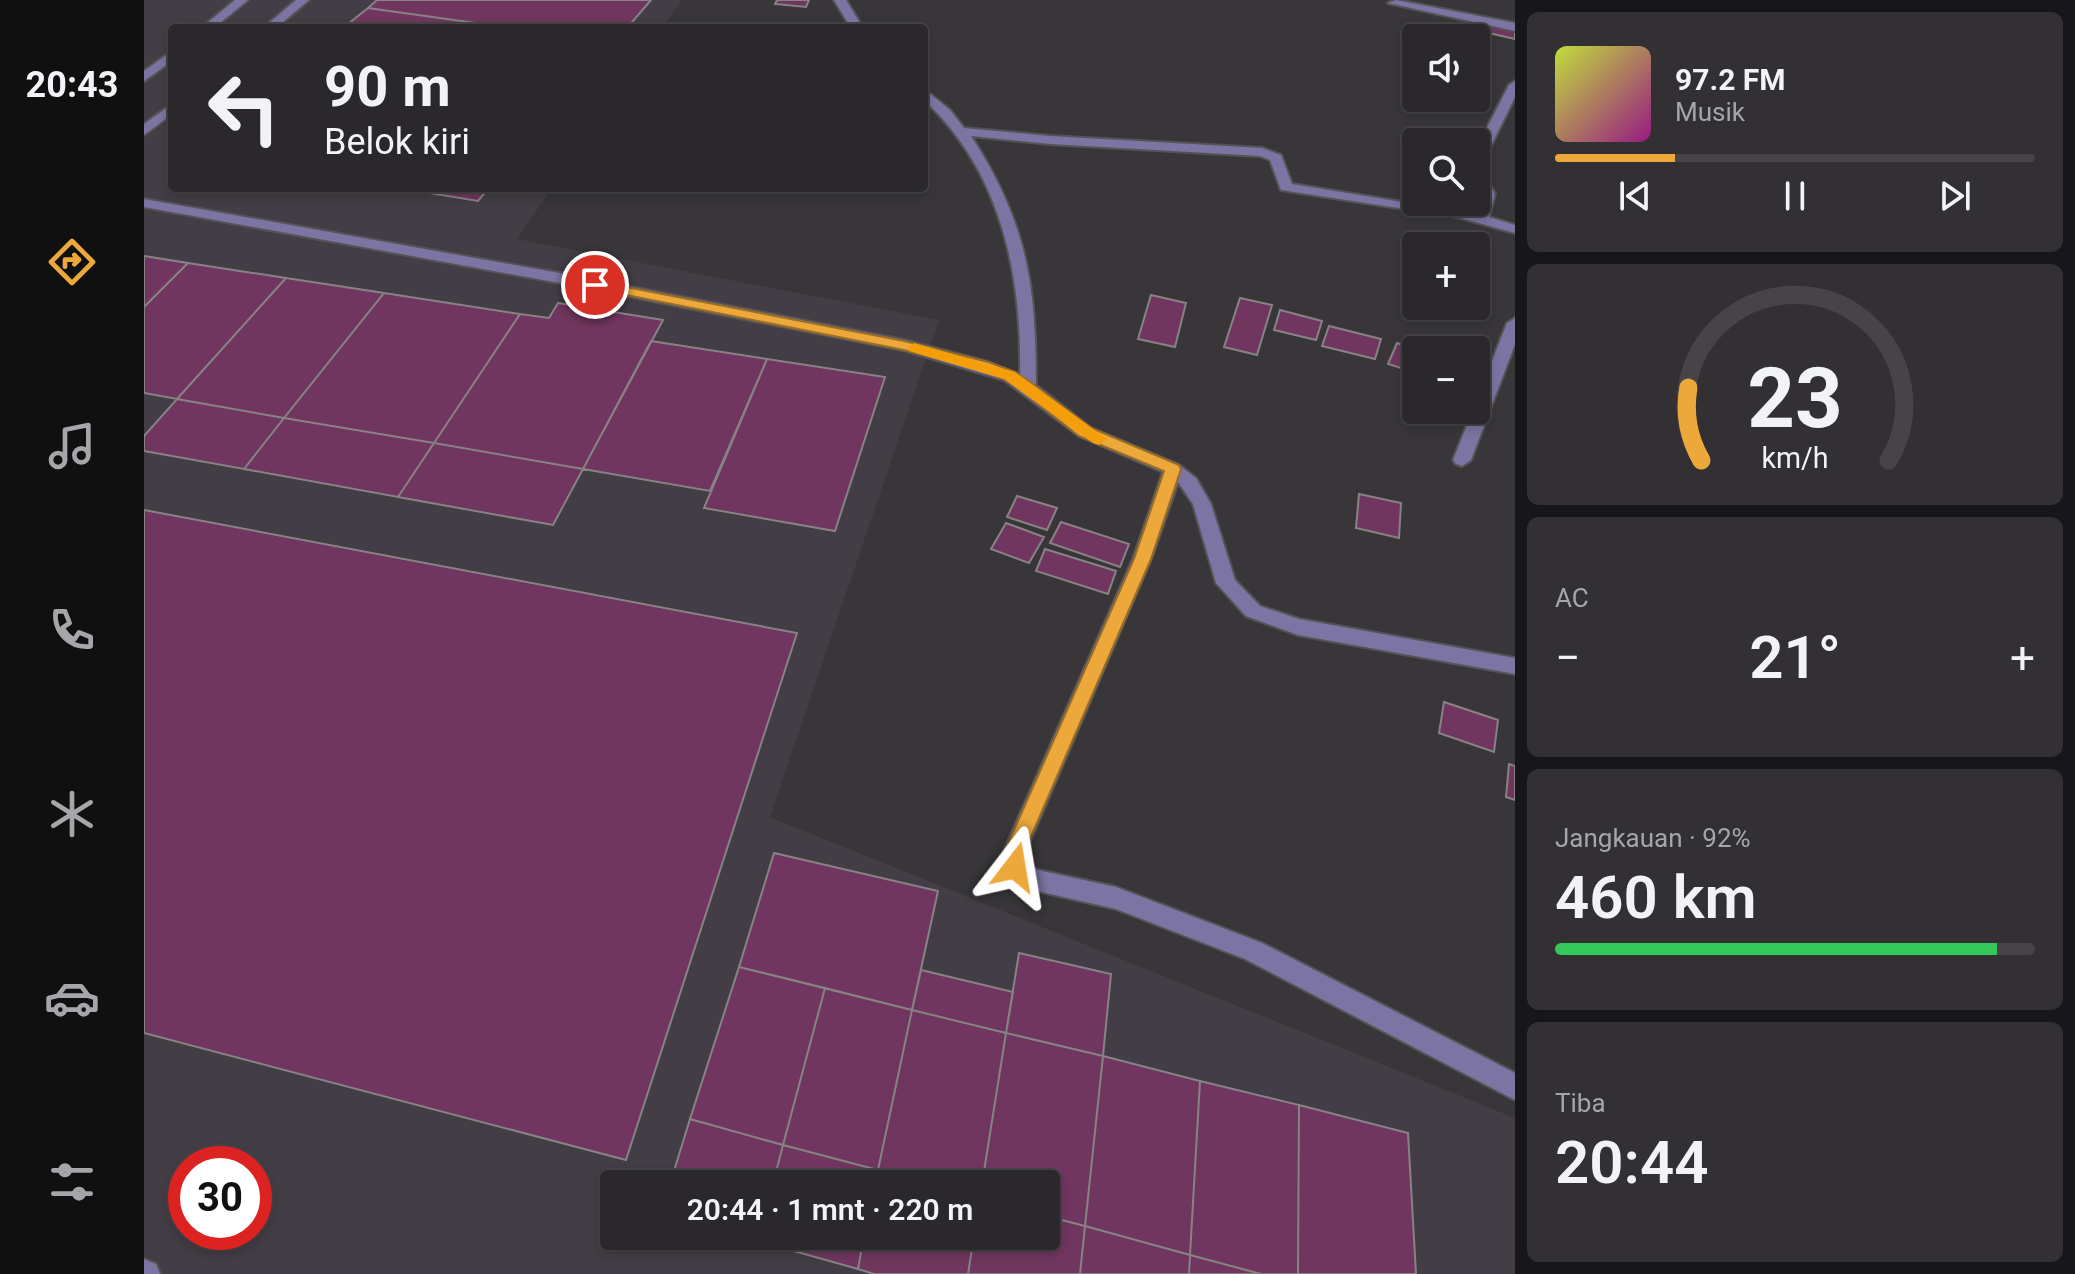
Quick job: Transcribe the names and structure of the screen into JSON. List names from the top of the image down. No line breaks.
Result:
{"page":{"tabs":"20:43","map_buttons":["+","−"],"turn":["90 m","Belok kiri"],"song":["97.2 FM","Musik"],"tile":["AC",["Jangkauan · 92%","460 km"],["Tiba","20:44"]],"heat":["−","21°","+"],"limit":"30","trip":"20:44 · 1 mnt · 220 m","gauge":["23","km/h"]}}
